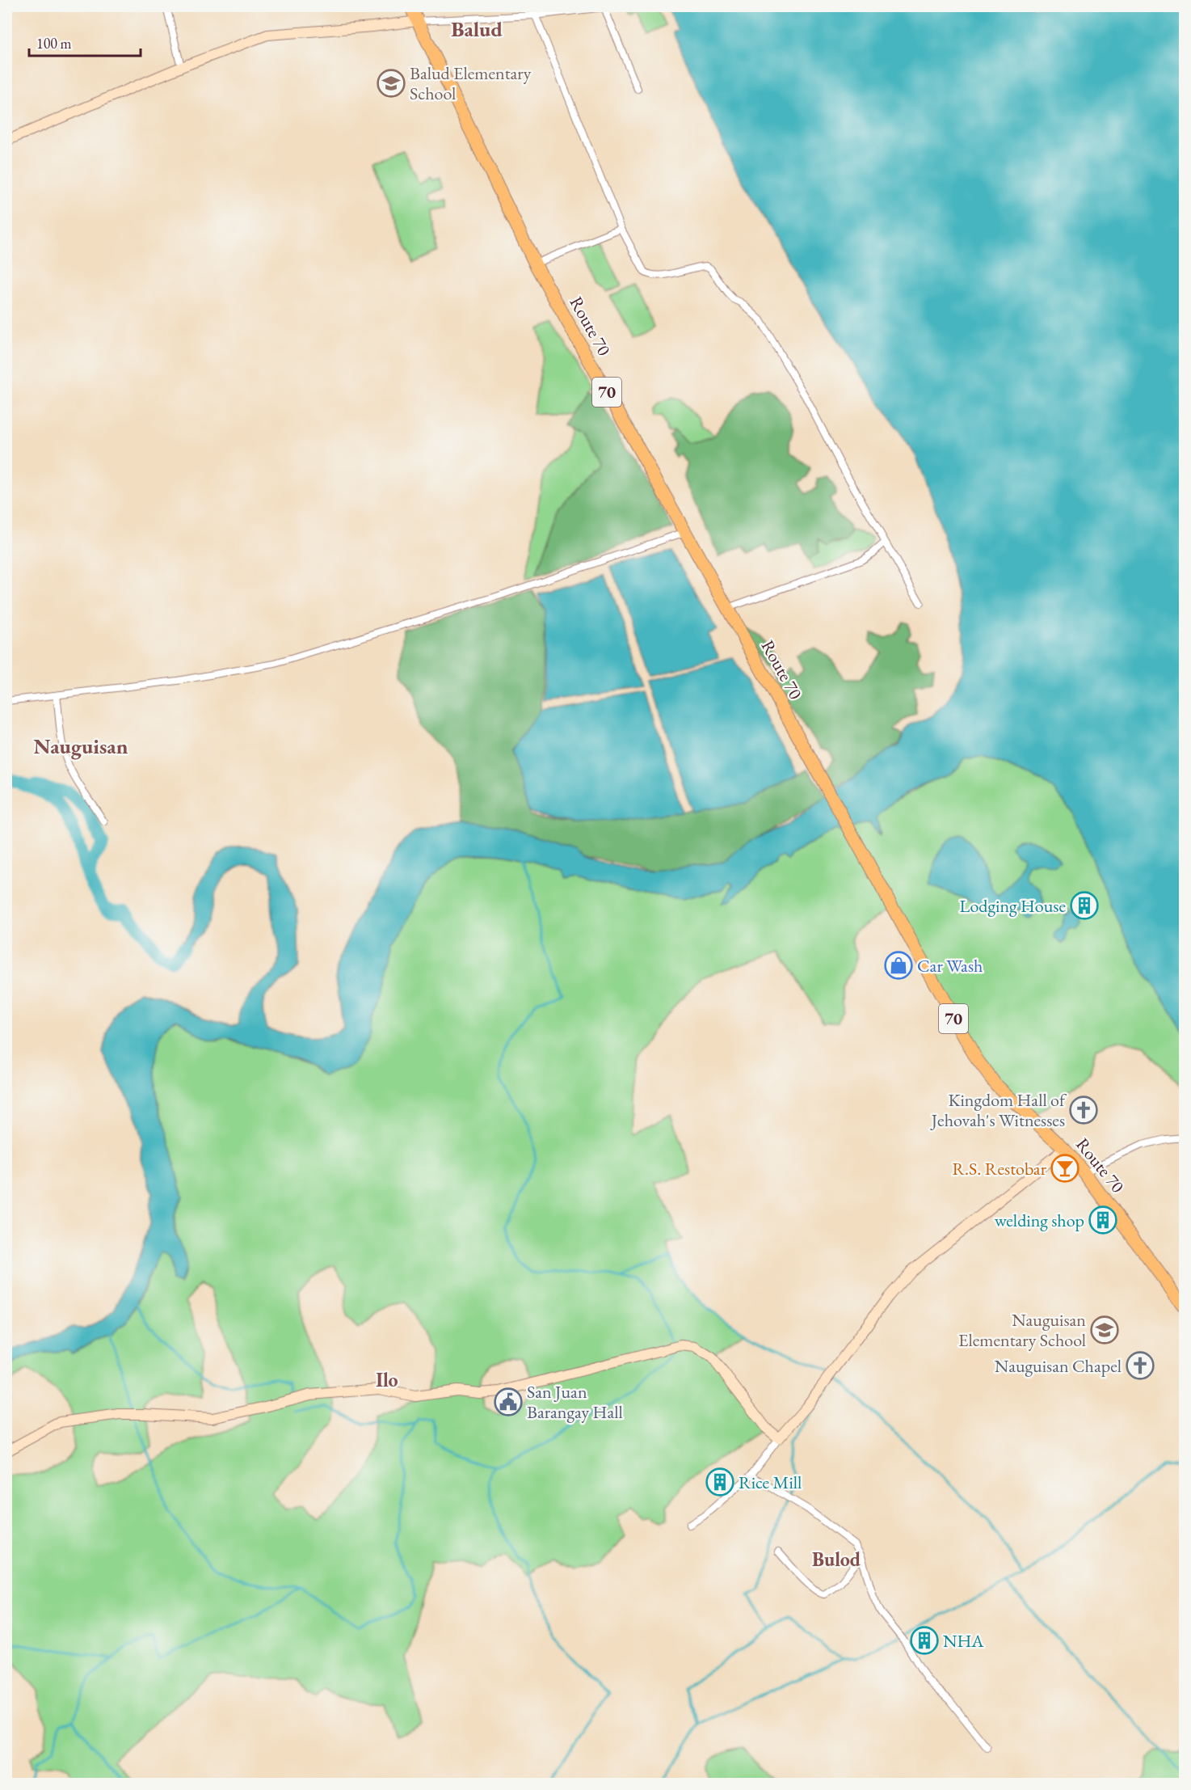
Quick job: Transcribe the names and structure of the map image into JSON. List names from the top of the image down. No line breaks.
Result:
{"streets":{"highway":["Route 70","70"]},"districts":["Balud","Nauguisan","Ilo","Bulod"],"places":{"school or university":["Balud Elementary School","Nauguisan Elementary School"],"building":["Lodging House","welding shop","Rice Mill","NHA"],"shop":["Car Wash"],"church":["Kingdom Hall of Jehovah's Witnesses","Nauguisan Chapel"],"bar":["R.S. Restobar"],"public building":["San Juan Barangay Hall"]},"scale_bar":"100 m"}
